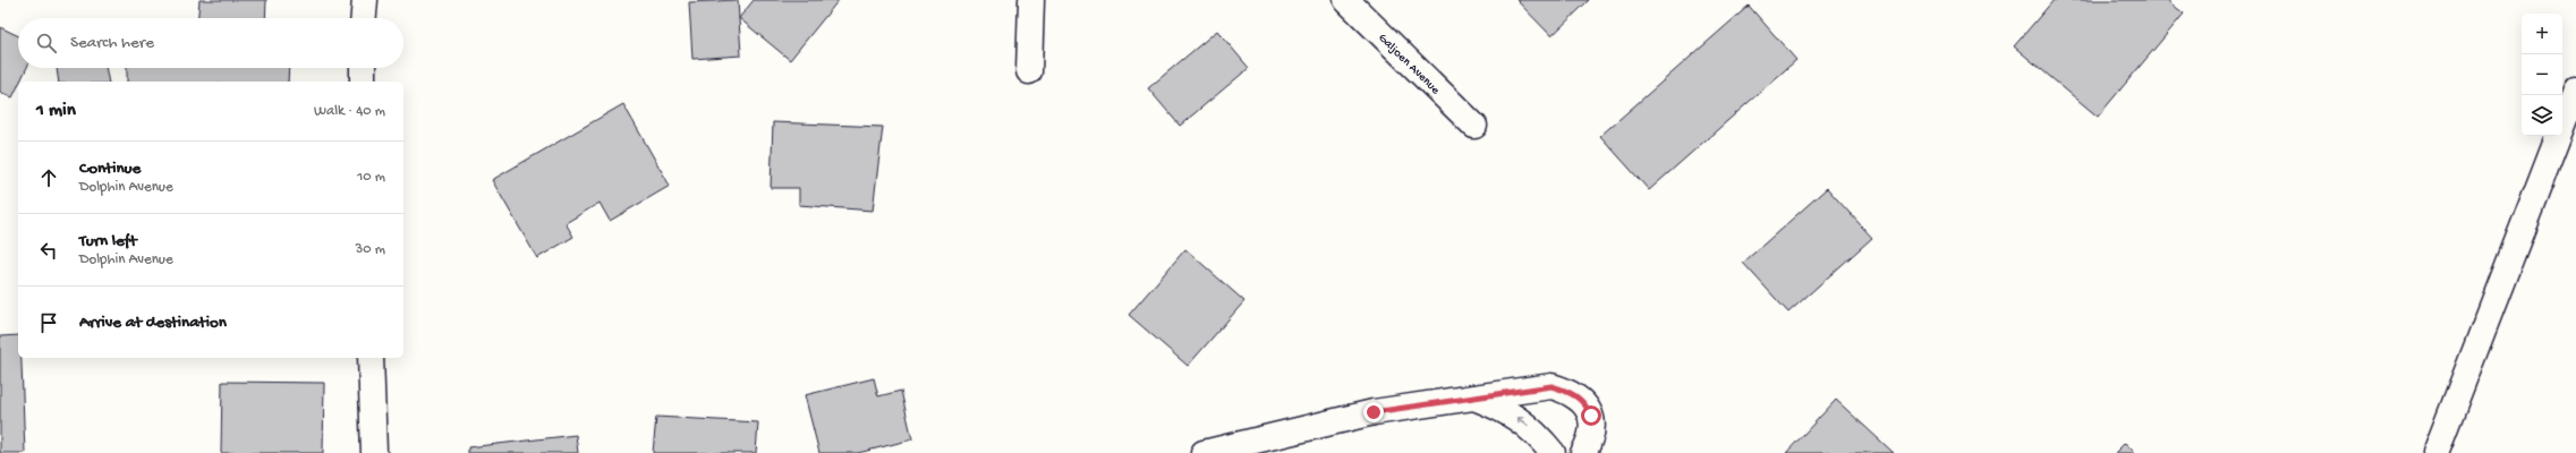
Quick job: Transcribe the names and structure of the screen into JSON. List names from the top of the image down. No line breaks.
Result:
{"streets":{"street":["Galjoen Avenue"]},"page":{"map_buttons":["+","−"],"search":"Search here","heading":["1 min","Walk · 40 m"],"list":[["Continue","Dolphin Avenue","10 m"],["Turn left","Dolphin Avenue","30 m"],"Arrive at destination"]}}
